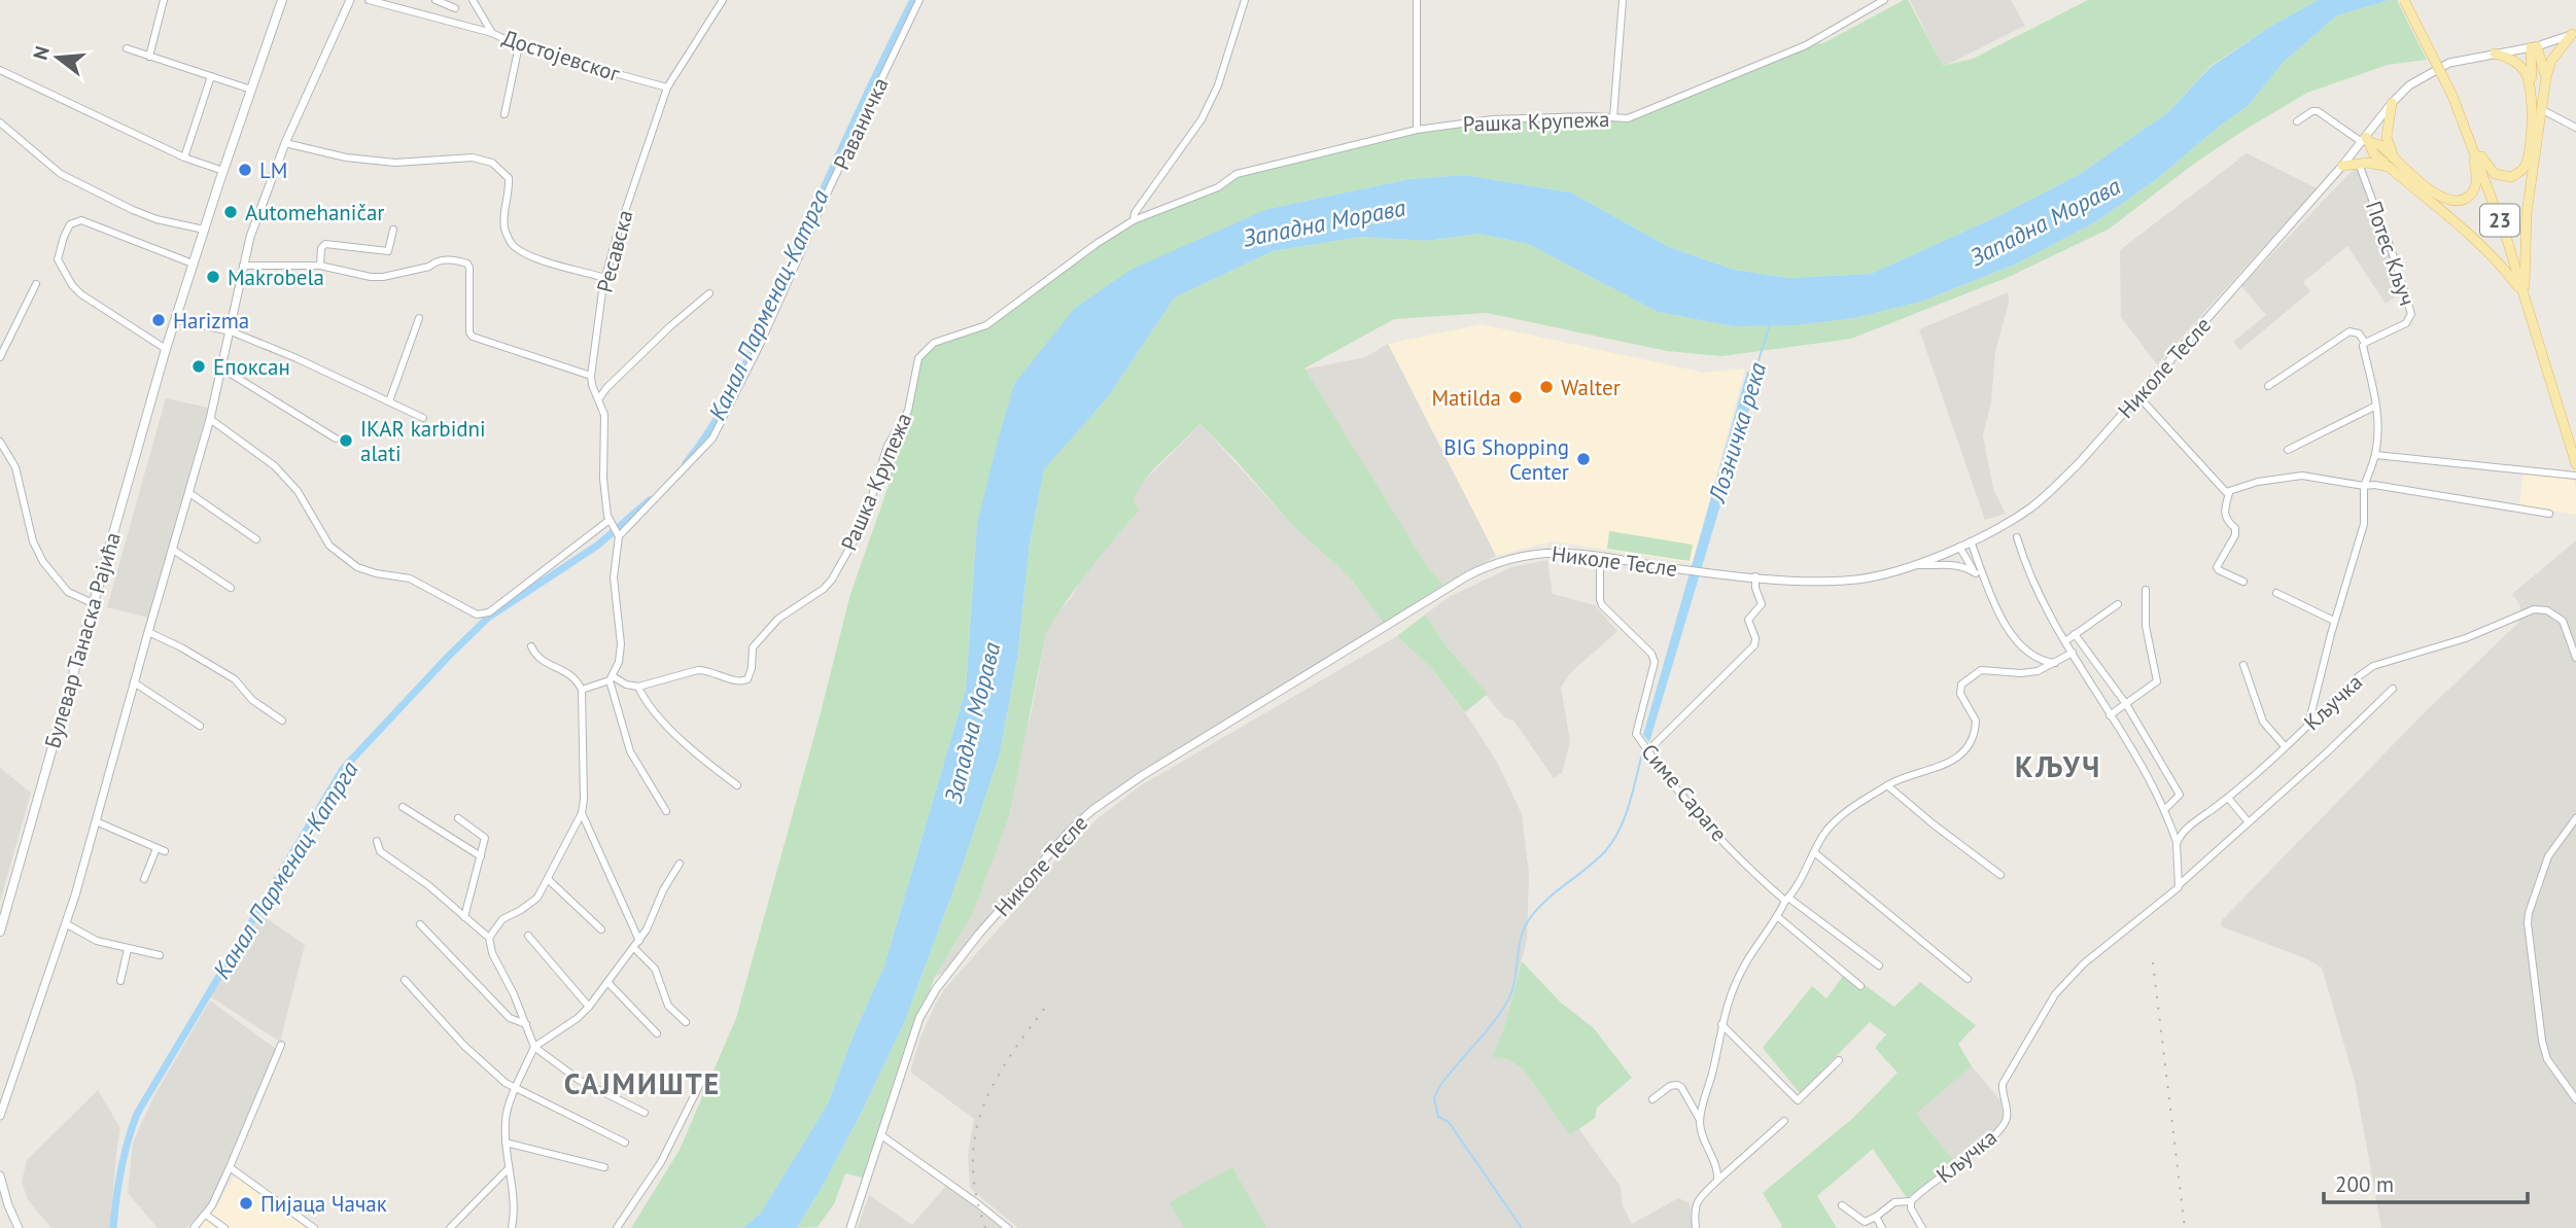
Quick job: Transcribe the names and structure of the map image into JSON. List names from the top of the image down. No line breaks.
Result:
{"streets":{"main road":["23","Булевар Танаска Рајића"],"street":["Достојевског","Рашка Крупежа","Раваничка","Ресавска","Потес Кључ","Николе Тесле","Кључка","Симе Сараге"]},"crossings":[["Достојевског","Ресавска"],["Николе Тесле","Симе Сараге"]],"districts":["КЉУЧ","САЈМИШТЕ"],"water":["Западна Морава","Канал Парменац-Катрга","Лозничка река"],"places":["LM","Automehaničar","Makrobela","Harizma","Епоксан","Walter","Matilda","IKAR karbidni alati","BIG Shopping Center","Пијаца Чачак"],"scale_bar":"200 m","north":"left"}
